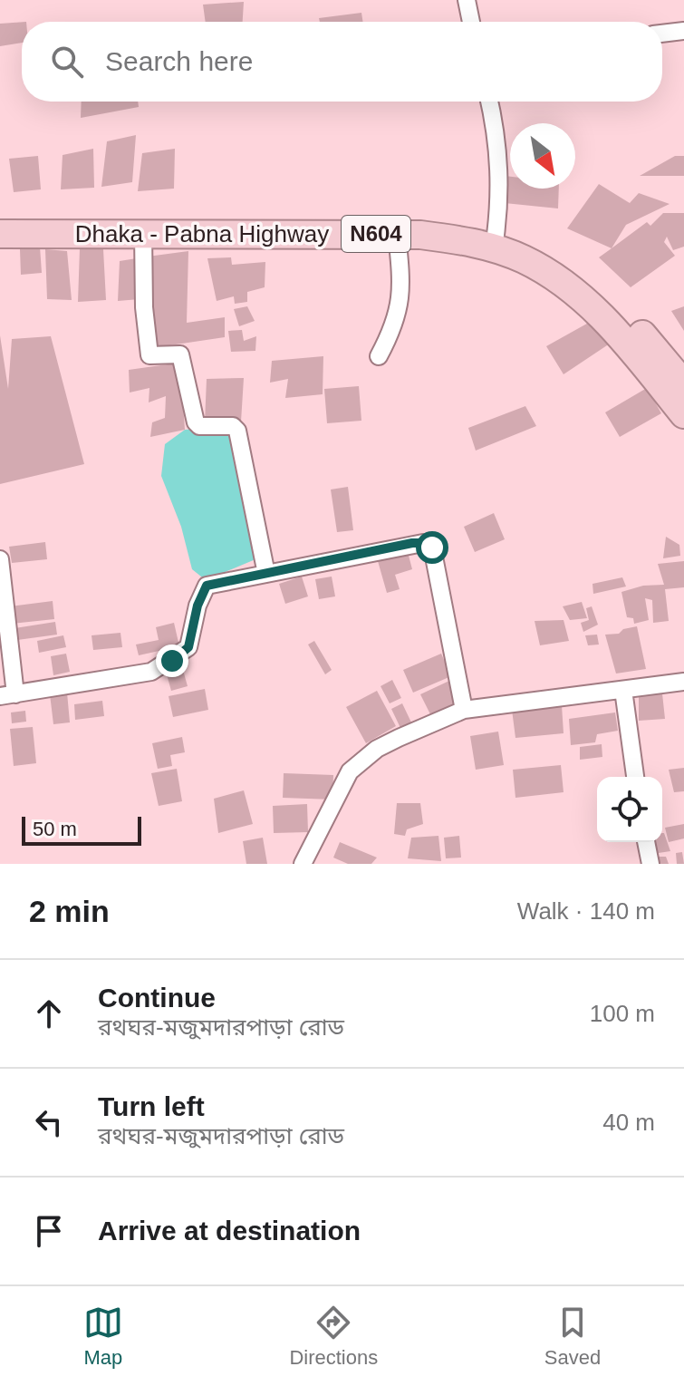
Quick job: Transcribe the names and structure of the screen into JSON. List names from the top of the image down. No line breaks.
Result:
{"streets":{"highway":["Dhaka - Pabna Highway","N604"]},"scale_bar":"50 m","north":"bottom right","page":{"search":"Search here","scale":"50 m","heading":["2 min","Walk · 140 m"],"list":[["Continue","রথঘর-মজুমদারপাড়া রোড","100 m"],["Turn left","রথঘর-মজুমদারপাড়া রোড","40 m"],"Arrive at destination"],"nav":["Map","Directions","Saved"]}}
